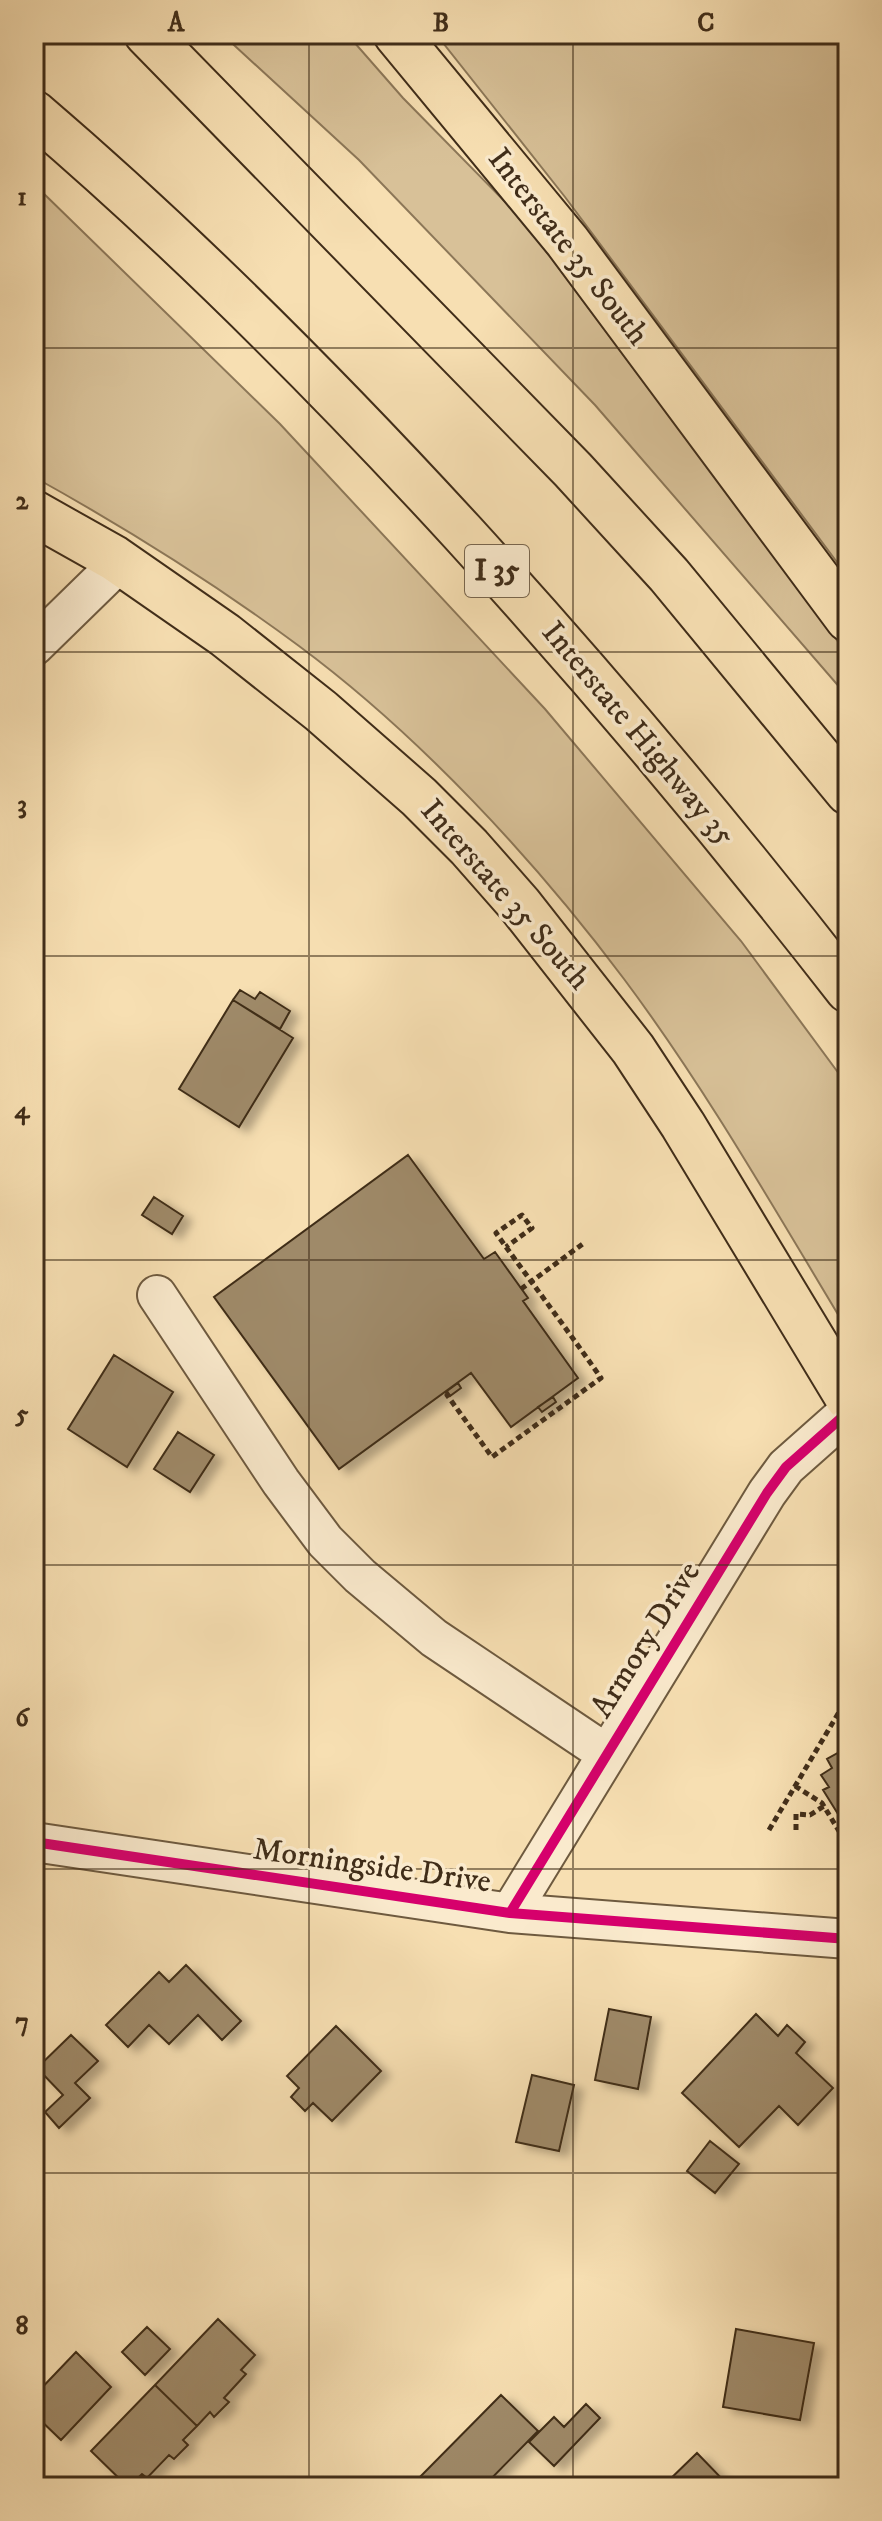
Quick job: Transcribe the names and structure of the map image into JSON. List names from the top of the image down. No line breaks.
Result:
{"streets":{"main road":["Interstate 35 South","I 35","Interstate Highway 35"],"street":["Armory Drive","Morningside Drive"]},"crossings":[["Armory Drive","Morningside Drive"]],"grid":{"columns":["A","B","C"],"rows":["1","2","3","4","5","6","7","8"]}}
